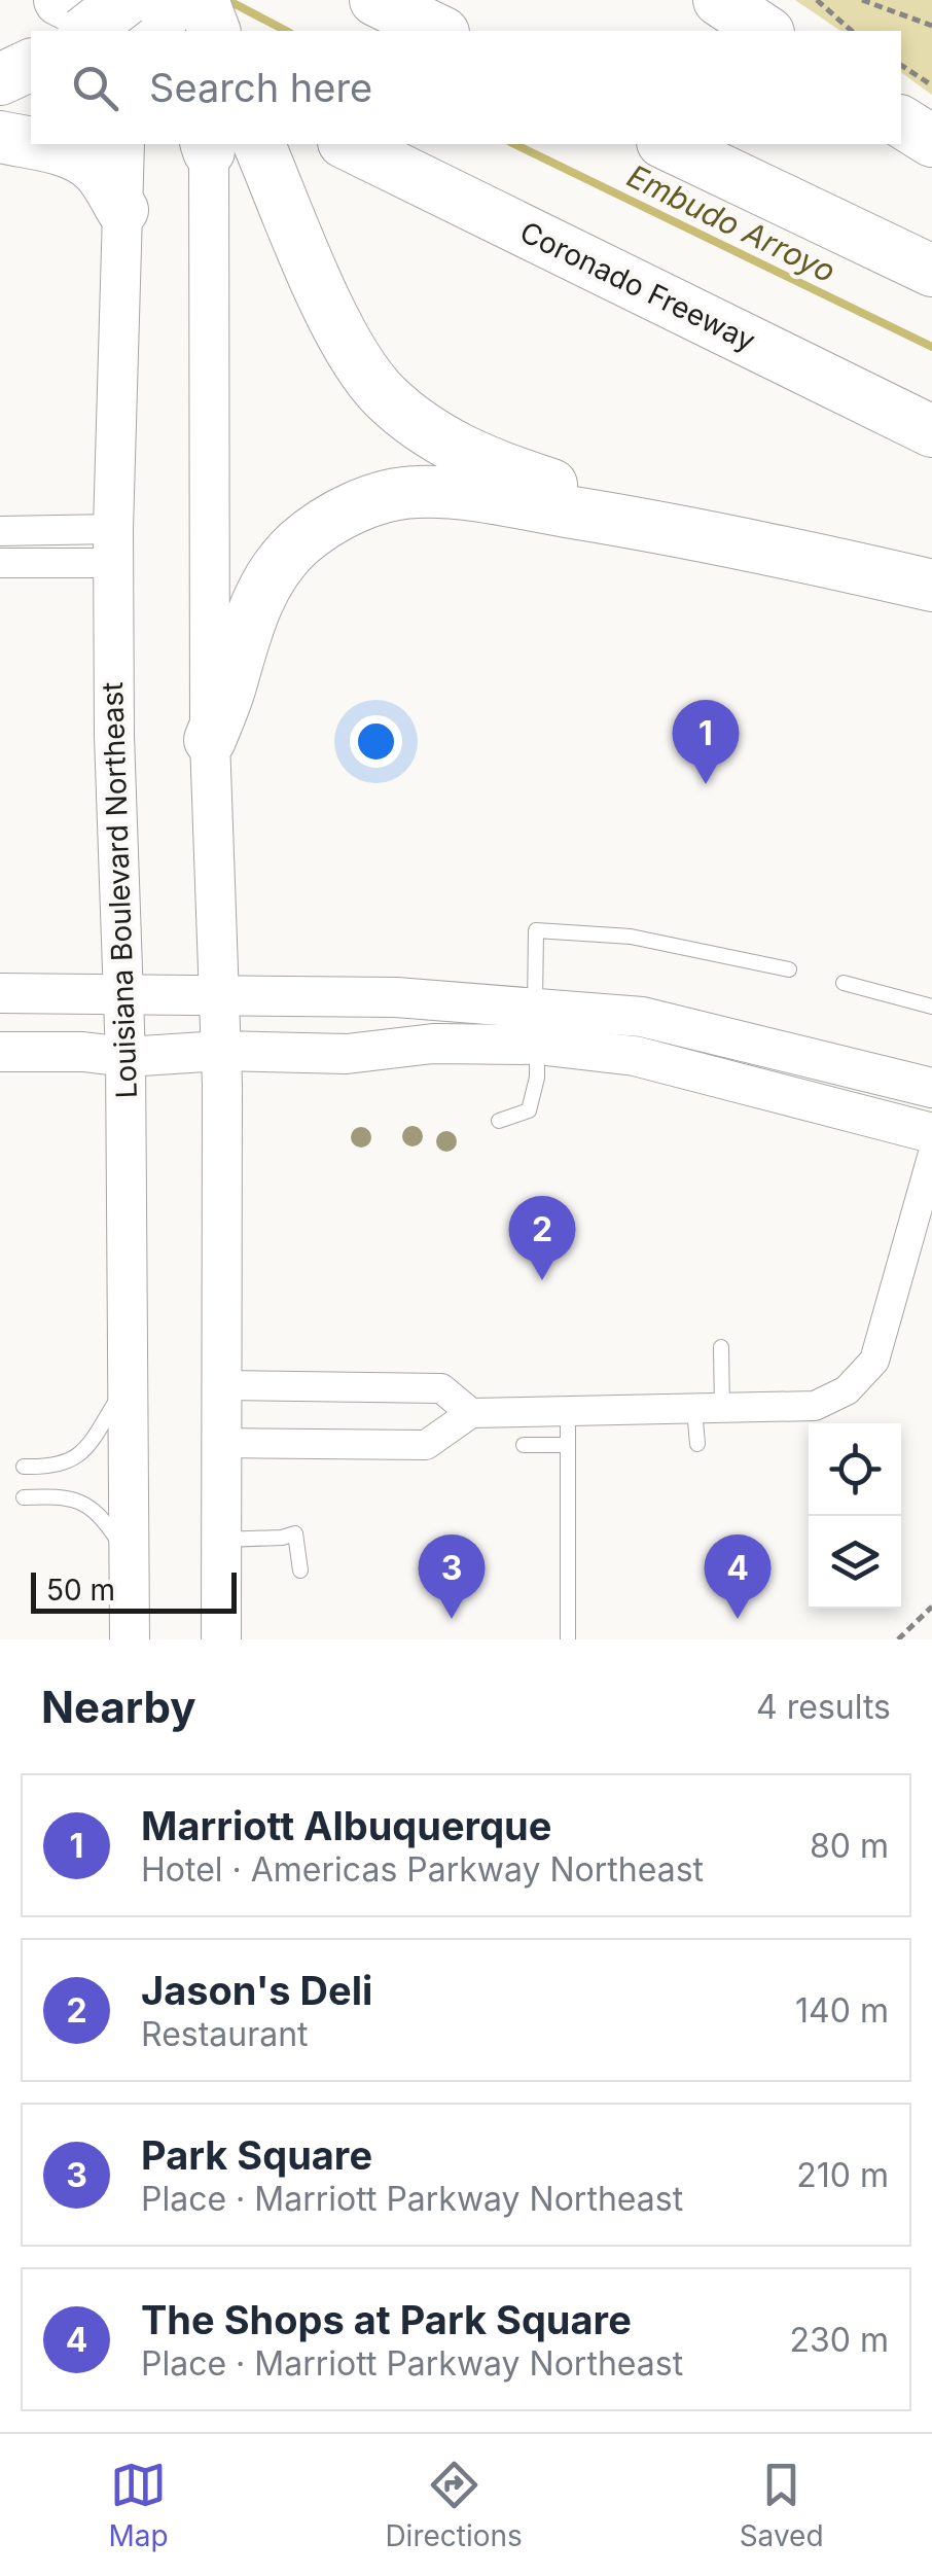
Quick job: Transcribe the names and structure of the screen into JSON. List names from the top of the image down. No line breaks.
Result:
{"streets":{"highway":["Coronado Freeway"],"main road":["Louisiana Boulevard Northeast"]},"water":["Embudo Arroyo"],"scale_bar":"50 m","page":{"search":"Search here","pins":["1","2","3","4"],"scale":"50 m","heading":["Nearby","4 results"],"list":[{"mark":"1","name":"Marriott Albuquerque","note":"Hotel · Americas Parkway Northeast","value":"80 m"},{"mark":"2","name":"Jason's Deli","note":"Restaurant","value":"140 m"},{"mark":"3","name":"Park Square","note":"Place · Marriott Parkway Northeast","value":"210 m"},{"mark":"4","name":"The Shops at Park Square","note":"Place · Marriott Parkway Northeast","value":"230 m"}],"nav":["Map","Directions","Saved"]}}
